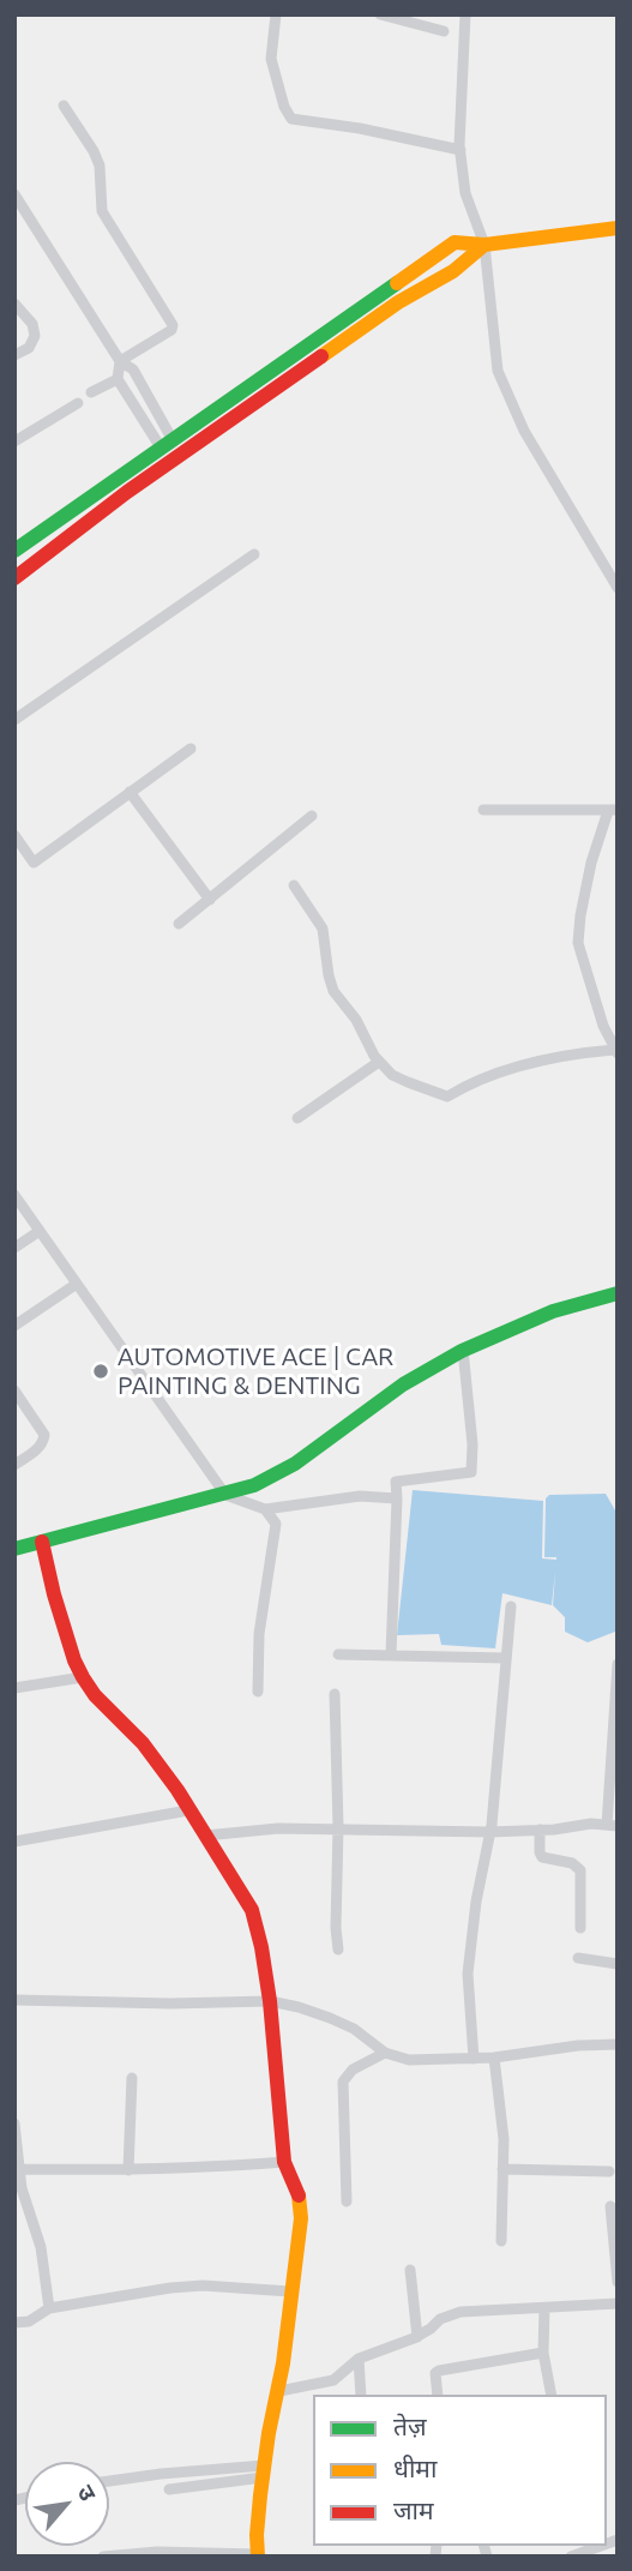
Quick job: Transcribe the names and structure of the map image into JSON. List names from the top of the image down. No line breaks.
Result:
{"places":["AUTOMOTIVE ACE | CAR PAINTING & DENTING"],"legend":["तेज़","धीमा","जाम"],"north":"top right"}
